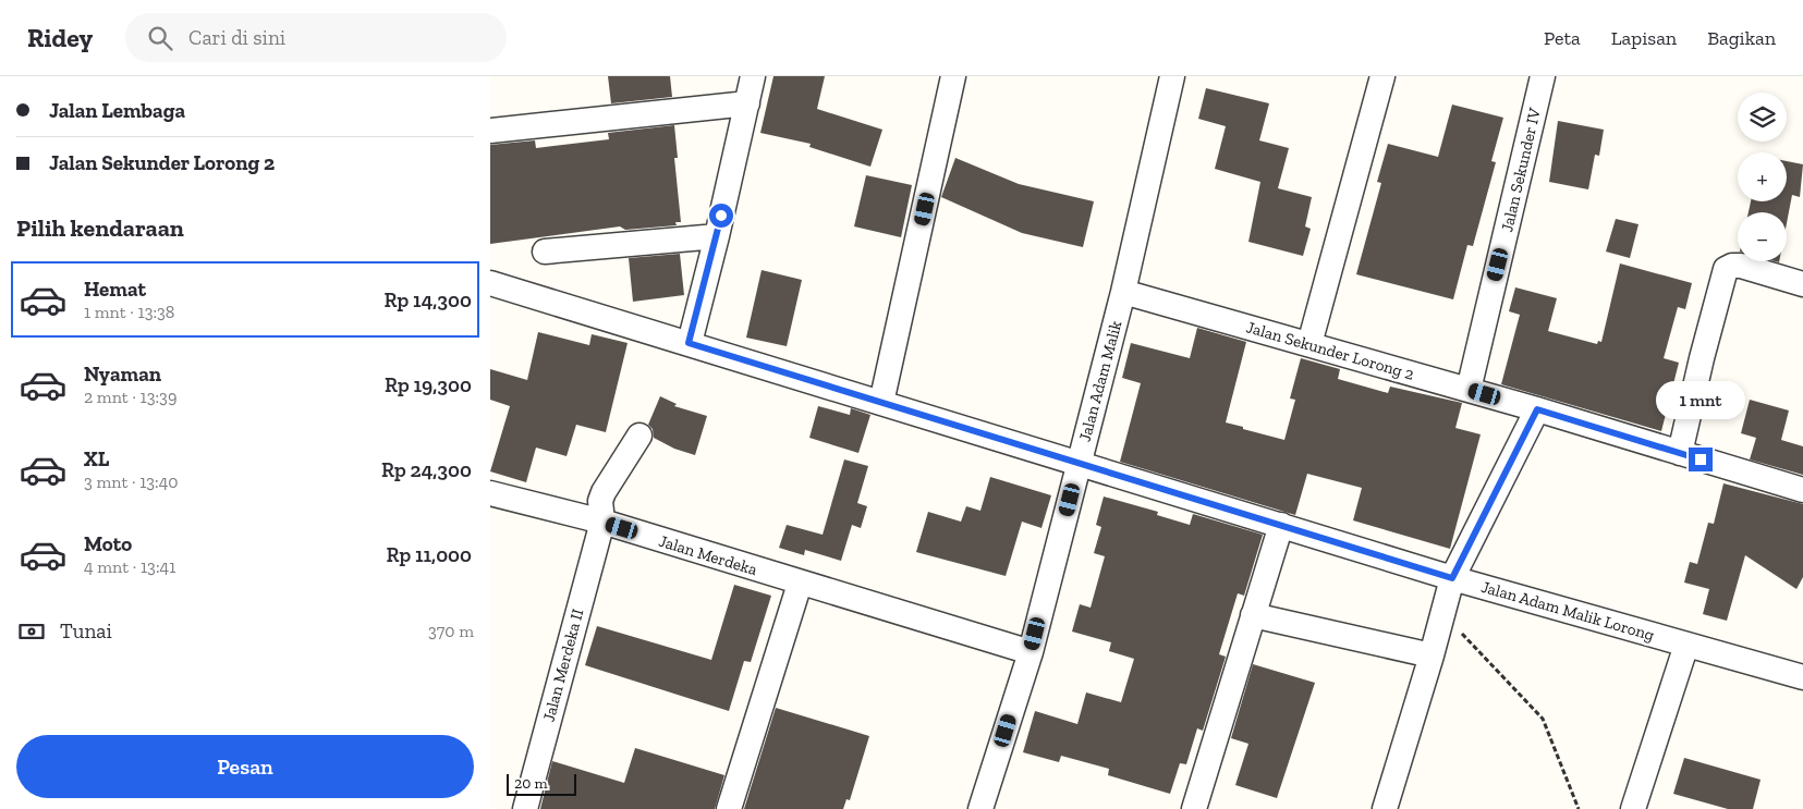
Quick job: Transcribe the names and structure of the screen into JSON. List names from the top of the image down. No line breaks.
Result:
{"streets":{"street":["Jalan Sekunder IV","Jalan Sekunder Lorong 2","Jalan Adam Malik","Jalan Merdeka","Jalan Adam Malik Lorong","Jalan Merdeka II"]},"crossings":[["Jalan Sekunder IV","Jalan Sekunder Lorong 2"],["Jalan Sekunder Lorong 2","Jalan Adam Malik"],["Jalan Adam Malik","Jalan Merdeka"],["Jalan Adam Malik","Jalan Adam Malik Lorong"],["Jalan Merdeka","Jalan Merdeka II"]],"scale_bar":"20 m","page":{"header":"Ridey","search":"Cari di sini","nav":["Peta","Lapisan","Bagikan"],"banner":["Jalan Lembaga","Jalan Sekunder Lorong 2"],"map_buttons":["+","−"],"heading":"Pilih kendaraan","list":[{"name":"Hemat","note":"1 mnt · 13:38","value":"Rp 14,300"},{"name":"Nyaman","note":"2 mnt · 13:39","value":"Rp 19,300"},{"name":"XL","note":"3 mnt · 13:40","value":"Rp 24,300"},{"name":"Moto","note":"4 mnt · 13:41","value":"Rp 11,000"}],"bubble":"1 mnt","pay":["Tunai","370 m"],"buttons":"Pesan","scale":"20 m"}}
